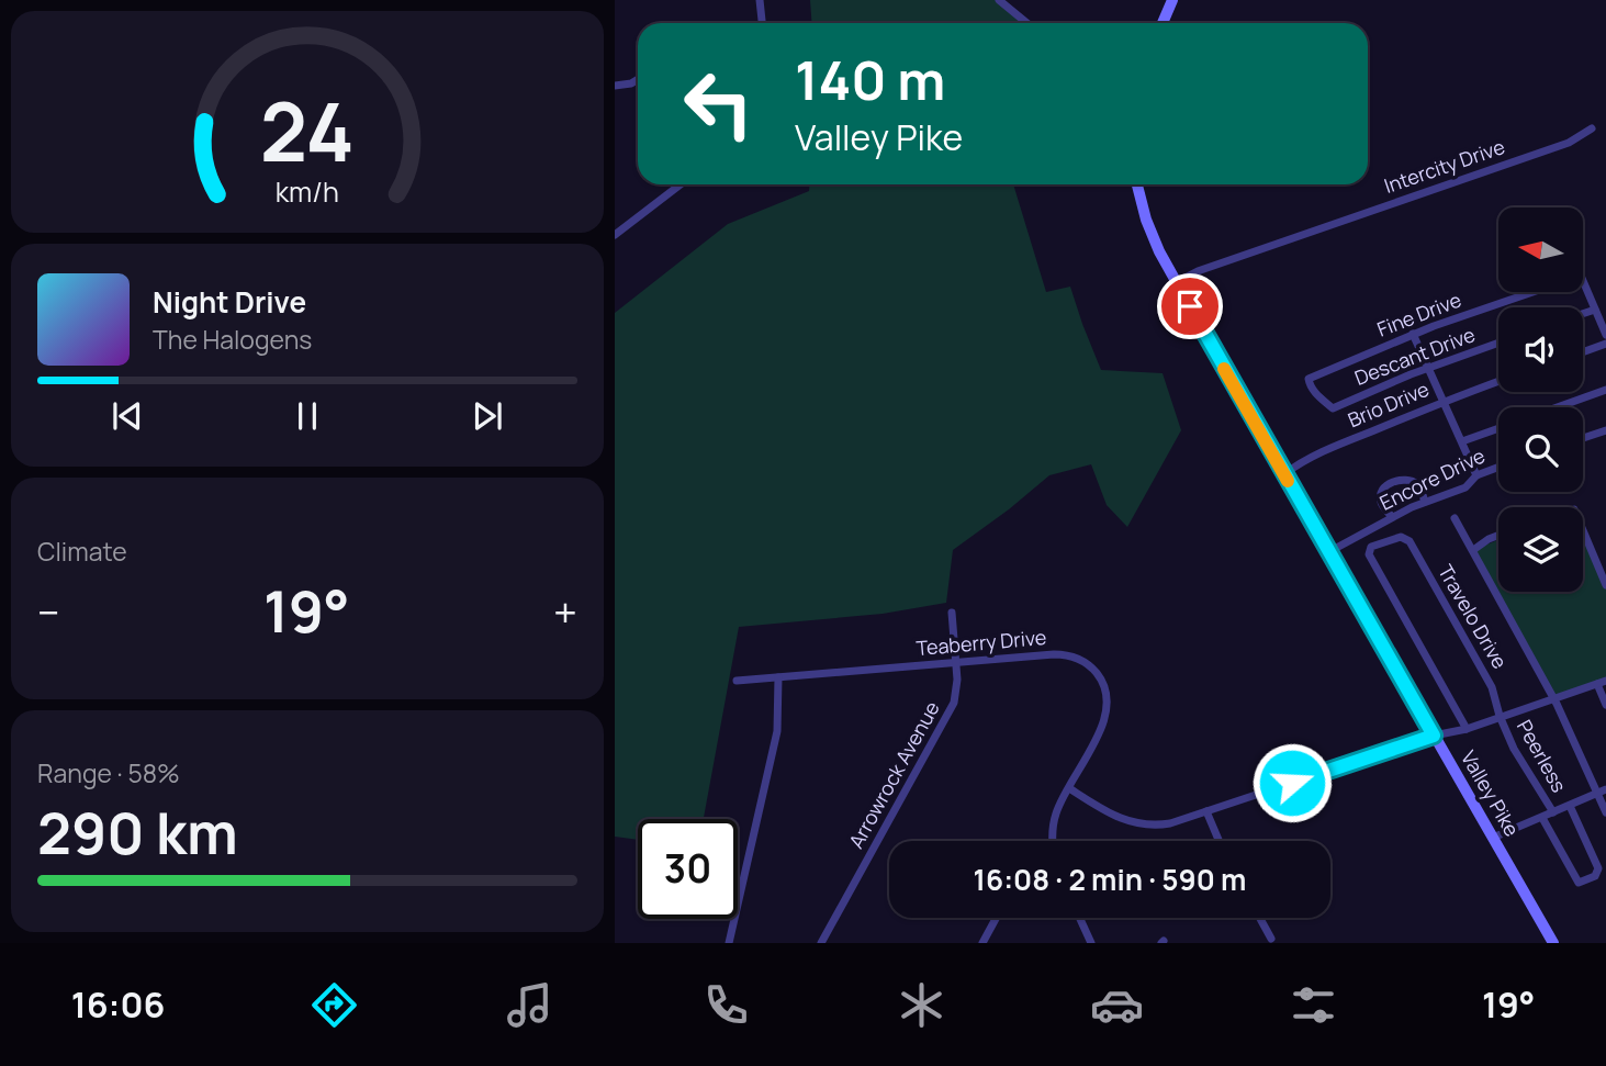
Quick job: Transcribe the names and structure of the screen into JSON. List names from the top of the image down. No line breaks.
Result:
{"streets":{"street":["Intercity Drive","Fine Drive","Descant Drive","Brio Drive","Encore Drive","Travelo Drive","Teaberry Drive","Peerless","Arrowrock Avenue","Valley Pike"]},"crossings":[["Intercity Drive","Valley Pike"],["Fine Drive","Descant Drive"],["Brio Drive","Valley Pike"],["Encore Drive","Valley Pike"],["Travelo Drive","Peerless"],["Teaberry Drive","Arrowrock Avenue"]],"north":"left","page":{"turn":["140 m","Valley Pike"],"song":["Night Drive","The Halogens"],"tile":["Climate",["Range · 58%","290 km"]],"heat":["−","19°","+"],"limit":"30","trip":"16:08 · 2 min · 590 m","tabs":["16:06","19°"],"gauge":["24","km/h"]}}
